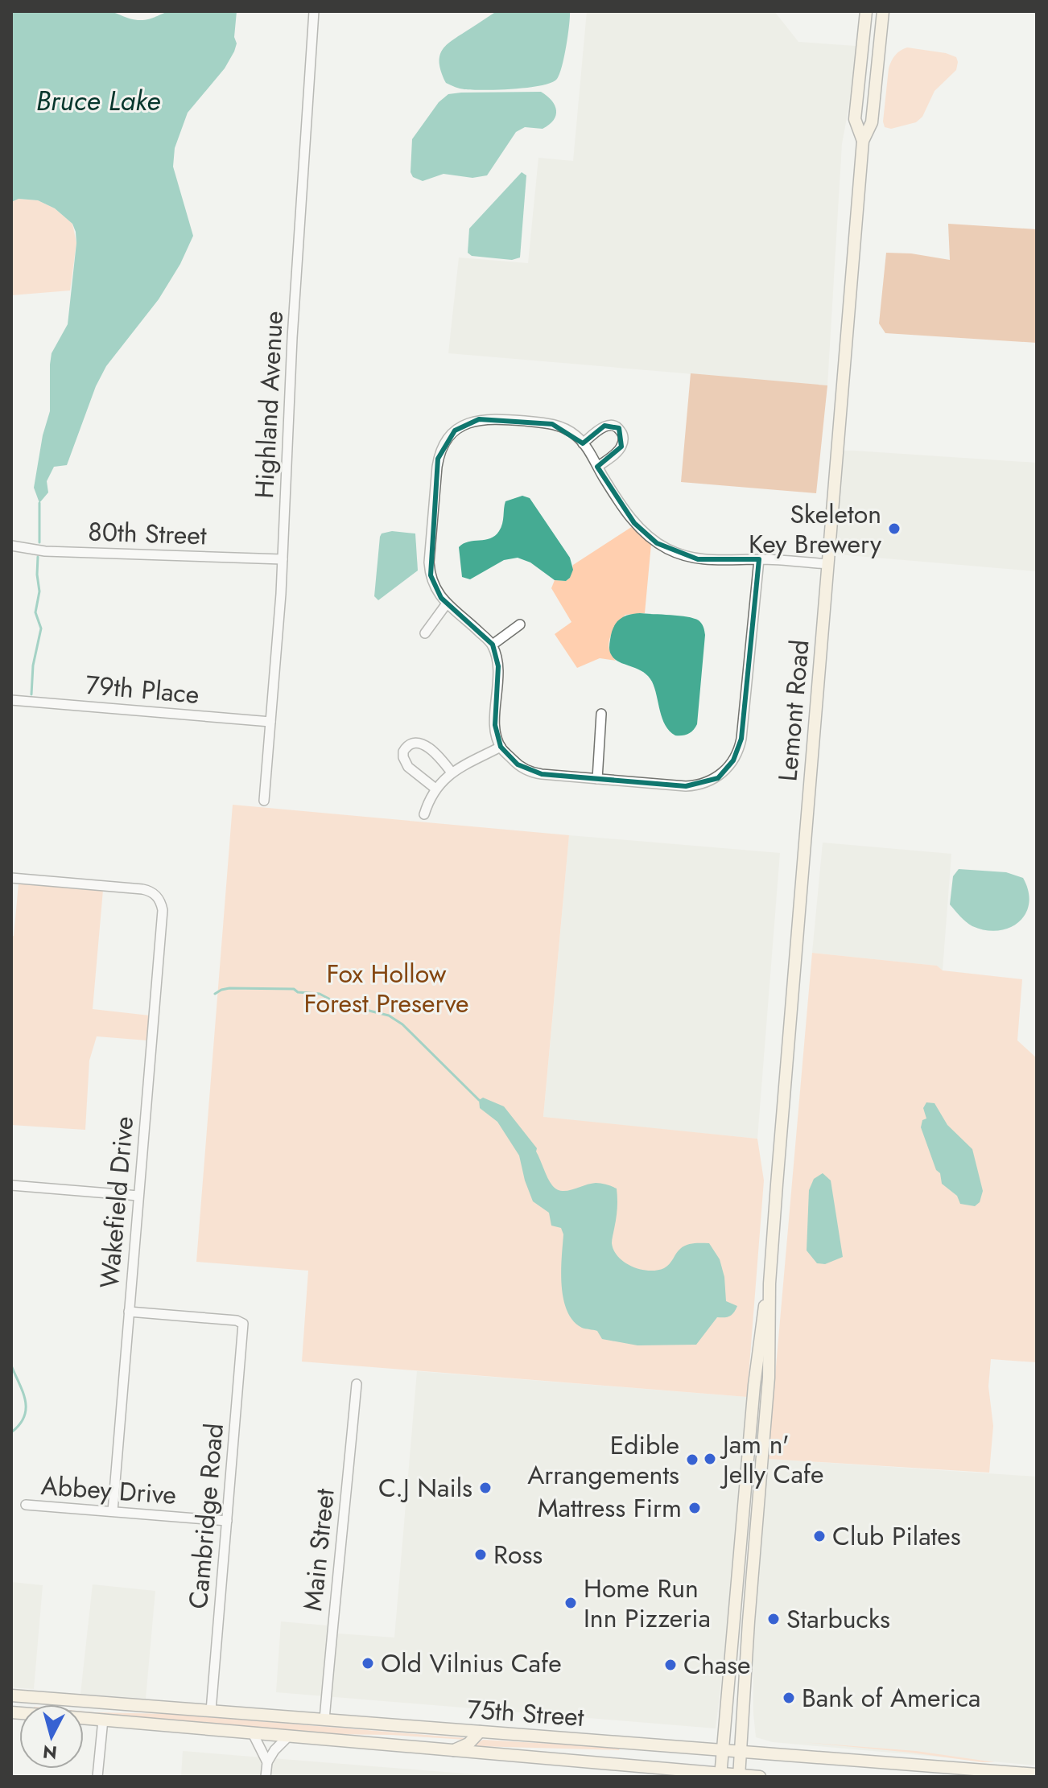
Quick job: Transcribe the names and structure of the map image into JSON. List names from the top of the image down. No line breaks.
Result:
{"streets":{"main road":["Lemont Road","75th Street"],"street":["Highland Avenue","80th Street","79th Place","Wakefield Drive","Abbey Drive","Cambridge Road","Main Street"]},"crossings":[["Highland Avenue","80th Street"],["Highland Avenue","79th Place"],["Lemont Road","75th Street"],["Wakefield Drive","Abbey Drive"],["Wakefield Drive","Cambridge Road"],["Abbey Drive","Cambridge Road"],["Cambridge Road","75th Street"],["Main Street","75th Street"]],"water":["Bruce Lake"],"parks":["Fox Hollow Forest Preserve"],"places":["Skeleton Key Brewery","Jam n' Jelly Cafe","Edible Arrangements","C.J Nails","Mattress Firm","Club Pilates","Ross","Home Run Inn Pizzeria","Starbucks","Old Vilnius Cafe","Chase","Bank of America"],"north":"bottom"}
